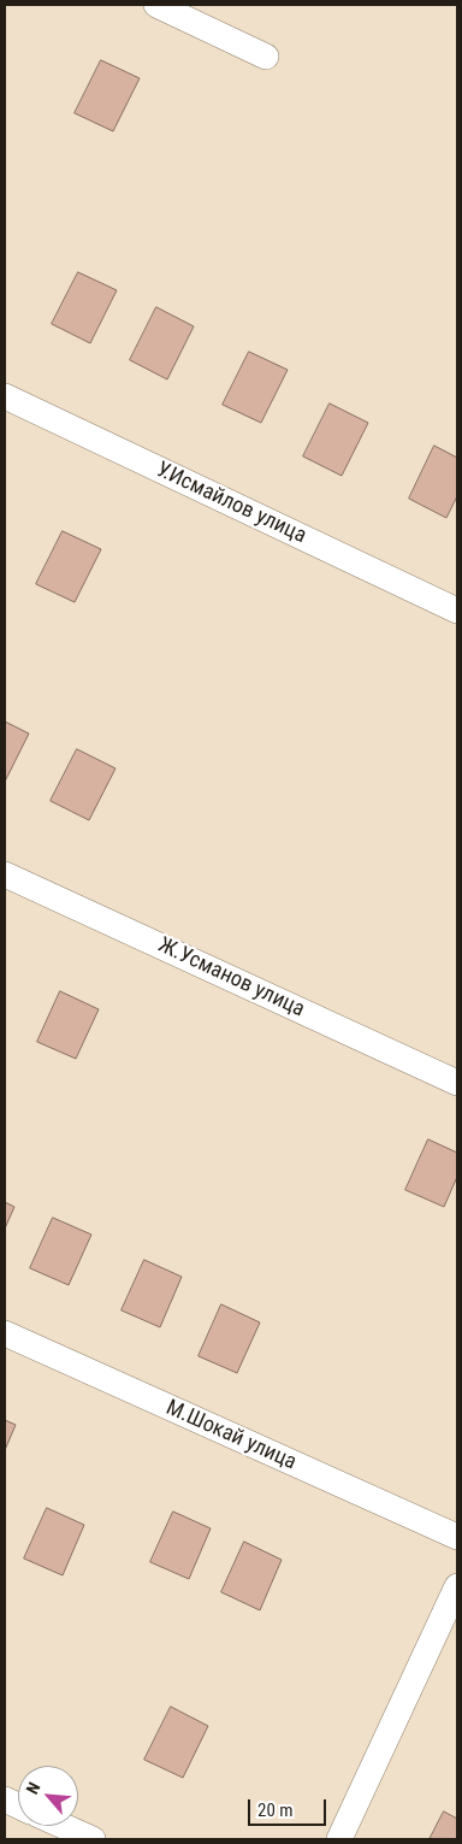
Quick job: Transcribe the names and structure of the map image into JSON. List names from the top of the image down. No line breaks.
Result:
{"streets":{"street":["У.Исмайлов улица","Ж.Усманов улица","М.Шокай улица"]},"scale_bar":"20 m","north":"top left"}
